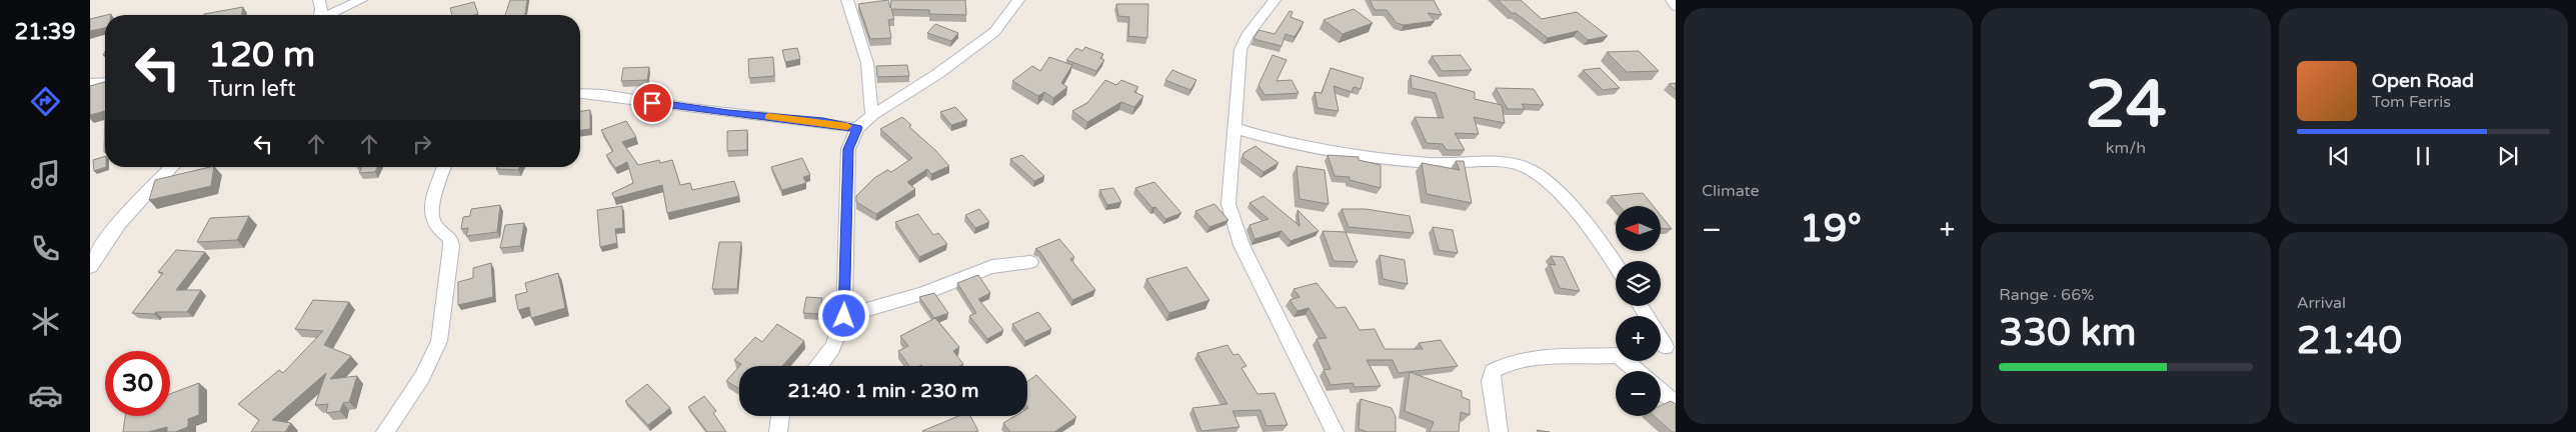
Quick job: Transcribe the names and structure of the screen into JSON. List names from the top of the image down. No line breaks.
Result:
{"north":"left","page":{"tabs":"21:39","tile":["Climate",["24","km/h"],["Range · 66%","330 km"],["Arrival","21:40"]],"turn":["120 m","Turn left"],"song":["Open Road","Tom Ferris"],"map_buttons":["+","−"],"heat":["−","19°","+"],"limit":"30","trip":"21:40 · 1 min · 230 m"}}
